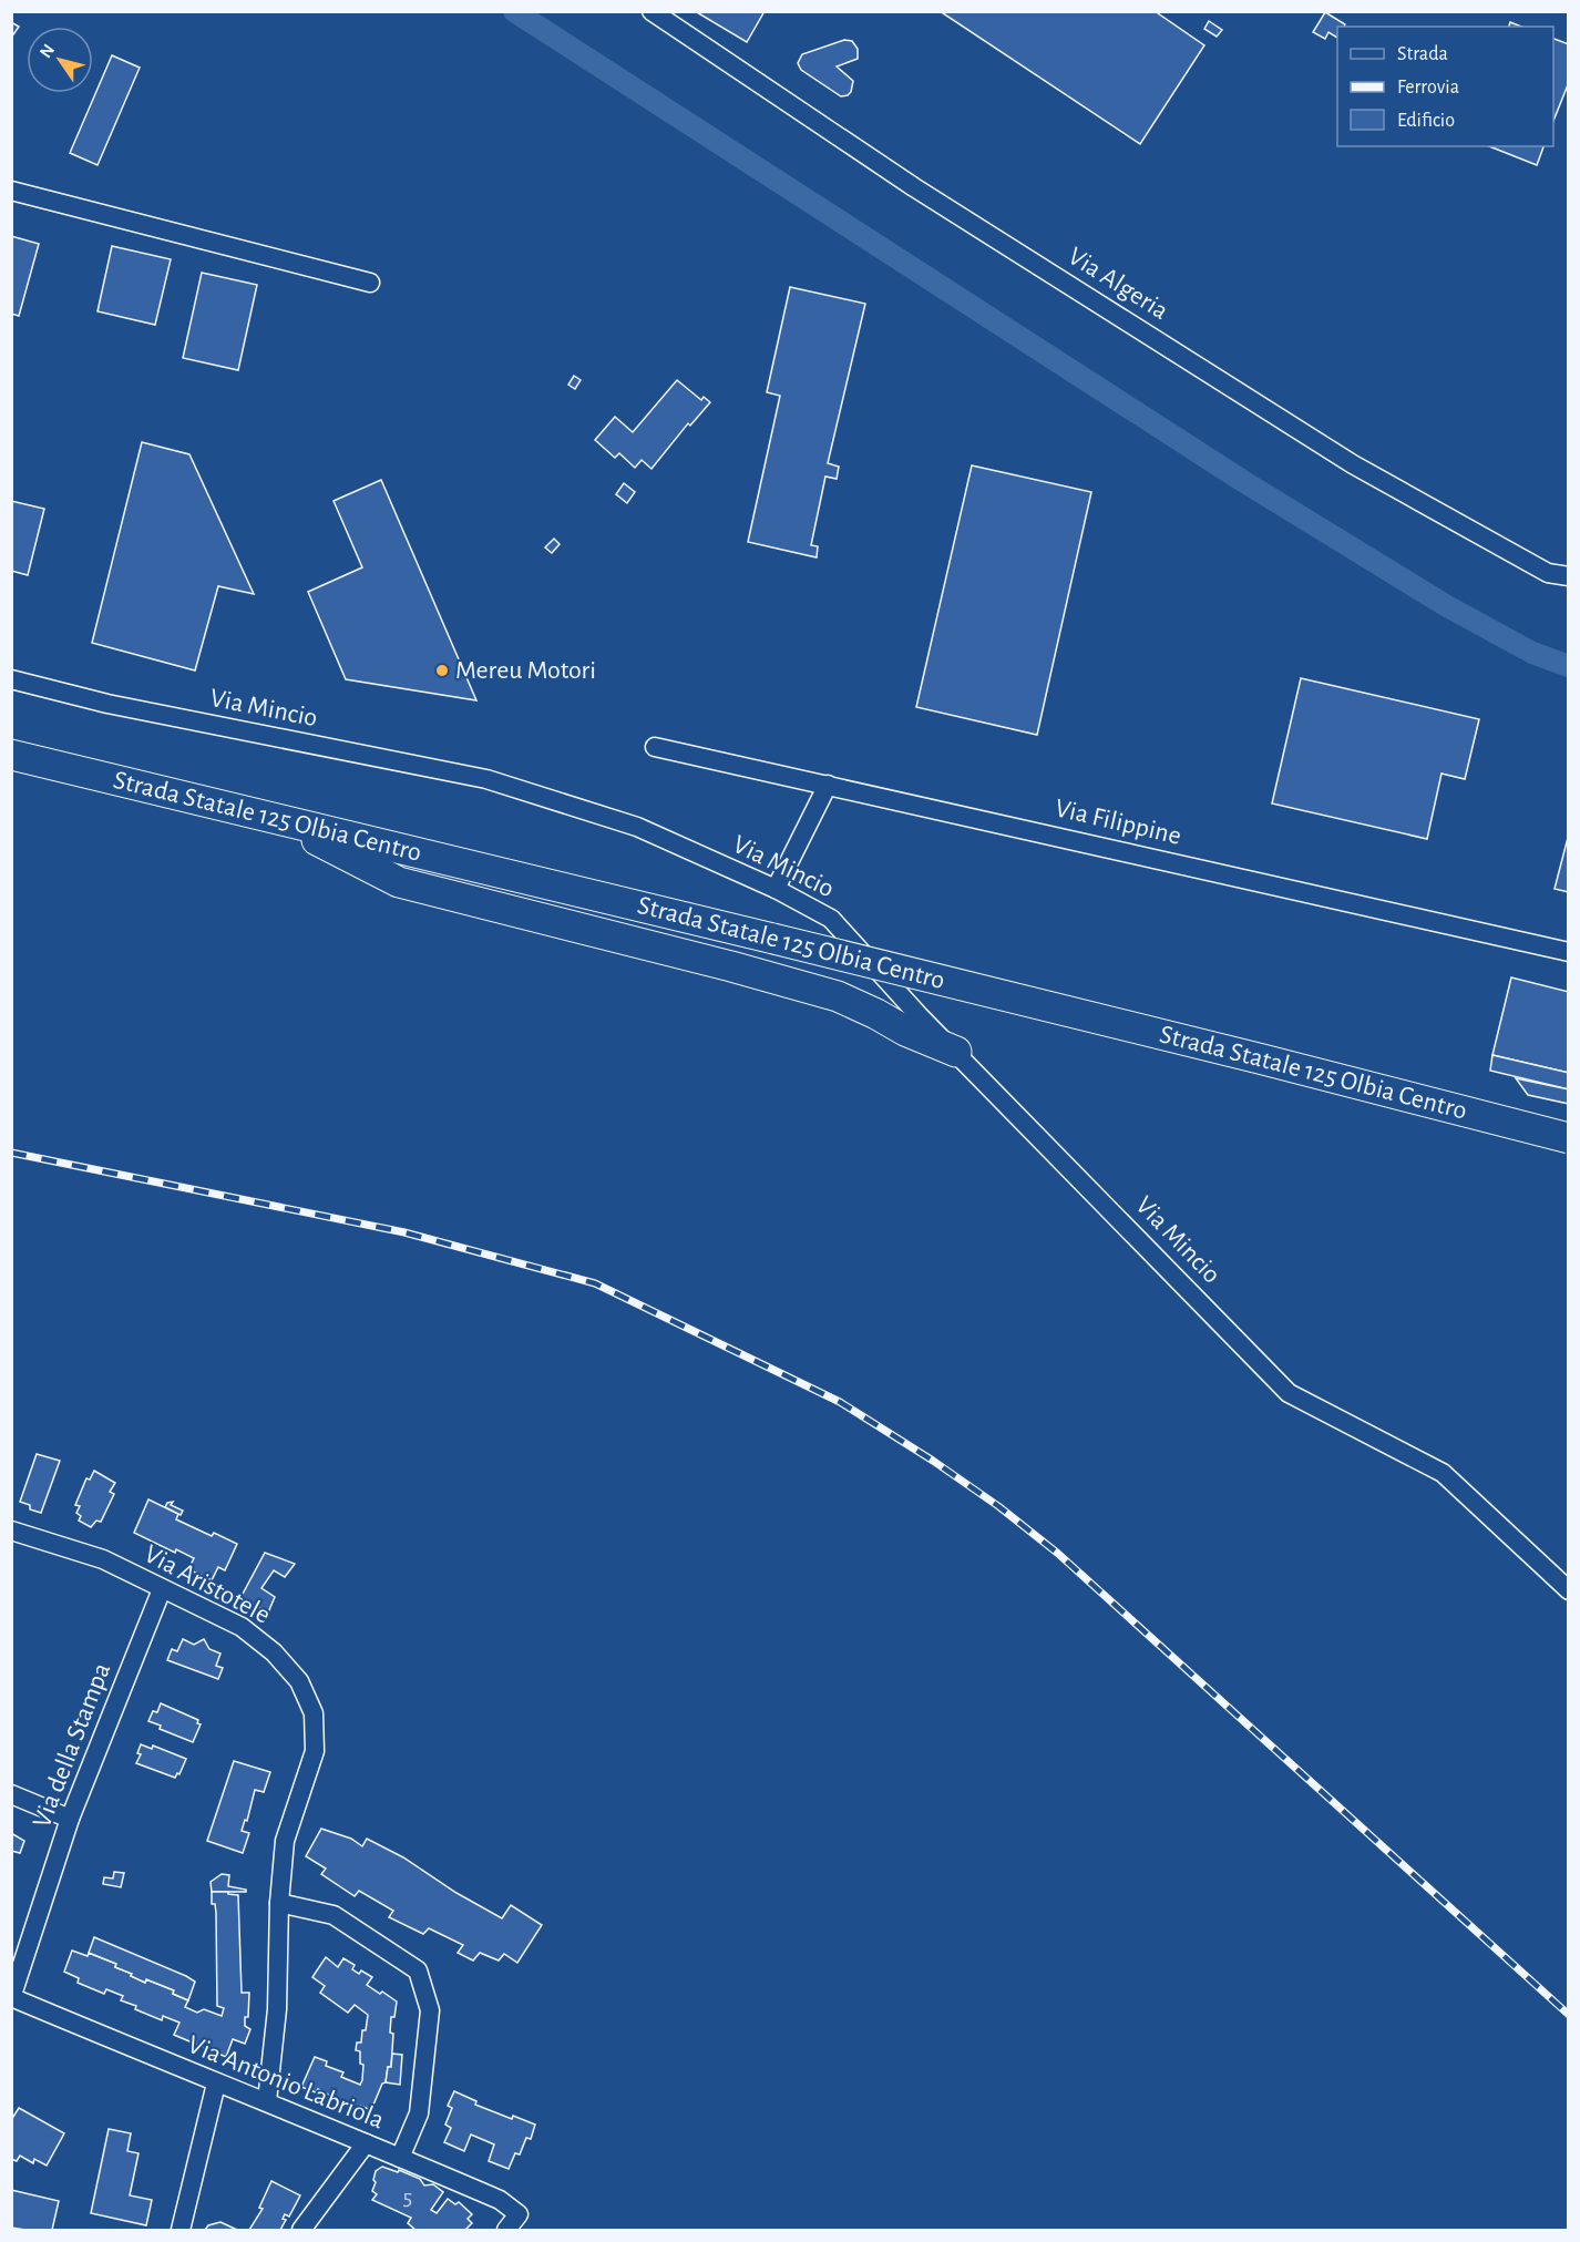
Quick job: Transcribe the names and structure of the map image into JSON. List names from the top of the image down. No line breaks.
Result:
{"streets":{"main road":["Strada Statale 125 Olbia Centro"],"street":["Via Algeria","Via Mincio","Via Filippine","Via Aristotele","Via della Stampa","Via Antonio Labriola"]},"crossings":[["Via Aristotele","Via della Stampa"],["Via Aristotele","Via Antonio Labriola"],["Via della Stampa","Via Antonio Labriola"]],"places":["Mereu Motori"],"house_numbers":["5"],"legend":["Strada","Ferrovia","Edificio"],"north":"top left"}
